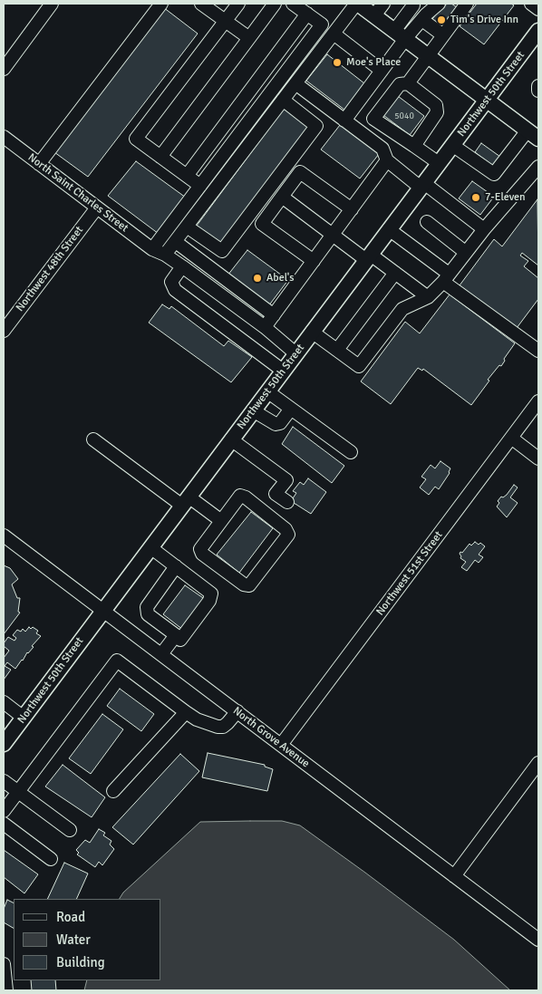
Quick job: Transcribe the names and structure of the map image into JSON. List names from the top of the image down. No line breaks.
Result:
{"streets":{"main road":["Northwest 50th Street"],"street":["North Saint Charles Street","Northwest 48th Street","Northwest 51st Street","North Grove Avenue"]},"crossings":[["Northwest 50th Street","North Saint Charles Street"],["Northwest 50th Street","North Grove Avenue"],["North Saint Charles Street","Northwest 48th Street"],["Northwest 51st Street","North Grove Avenue"]],"places":["Tim's Drive Inn","Moe's Place","7-Eleven","Abel's"],"house_numbers":["5040"],"legend":["Road","Water","Building"]}
